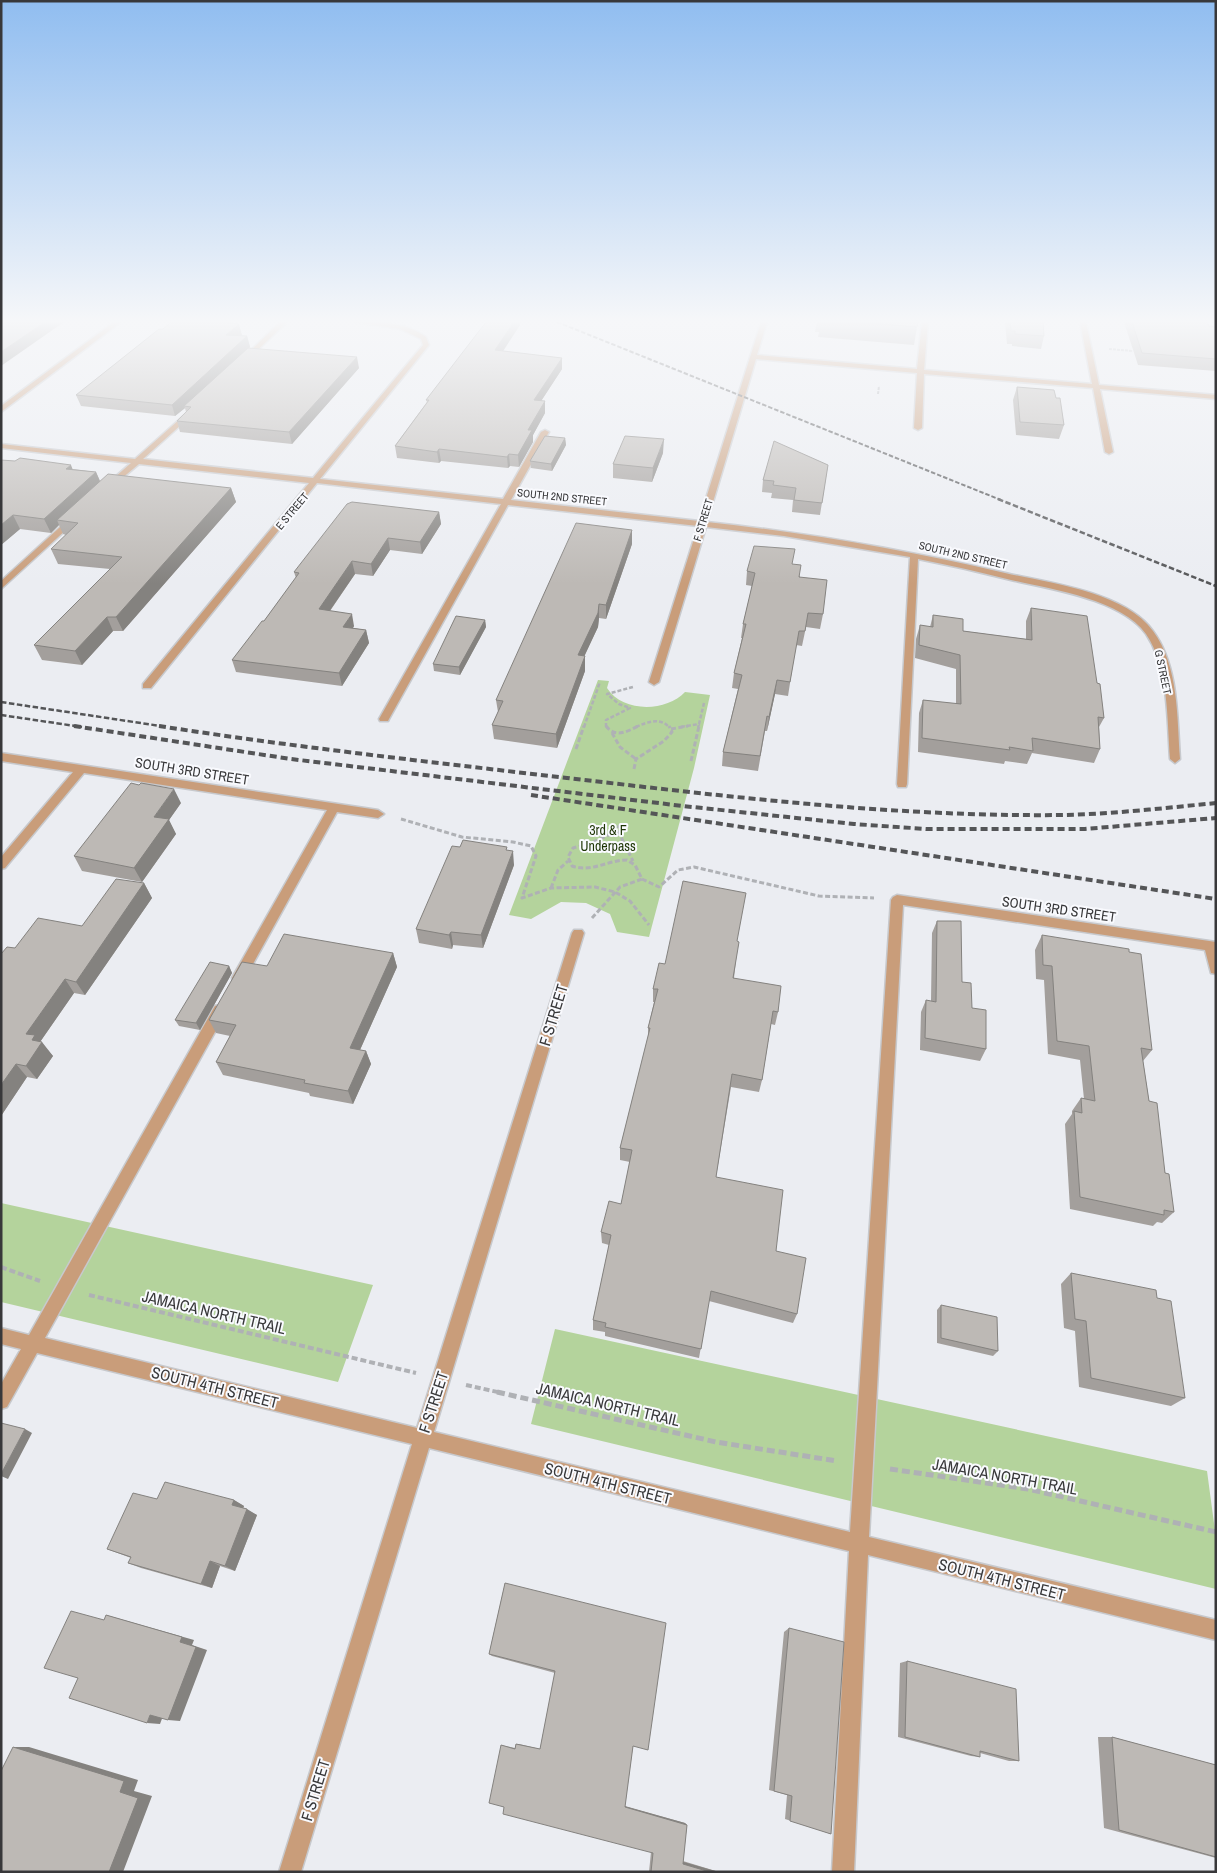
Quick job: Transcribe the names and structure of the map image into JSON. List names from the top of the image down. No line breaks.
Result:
{"streets":{"street":["SOUTH 2ND STREET","E STREET","F STREET","G STREET","SOUTH 3RD STREET","SOUTH 4TH STREET"],"path":["JAMAICA NORTH TRAIL"]},"crossings":[["SOUTH 2ND STREET","E STREET"],["SOUTH 2ND STREET","F STREET"],["SOUTH 2ND STREET","G STREET"],["F STREET","JAMAICA NORTH TRAIL"],["F STREET","SOUTH 4TH STREET"]],"parks":["3rd & F Underpass"]}
